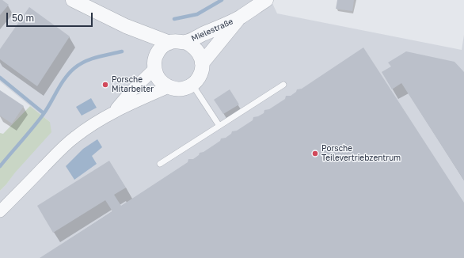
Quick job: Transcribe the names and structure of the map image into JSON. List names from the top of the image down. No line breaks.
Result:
{"streets":{"street":["Mielestraße"]},"places":["Porsche Mitarbeiter","Porsche Teilevertriebzentrum"],"scale_bar":"50 m"}
